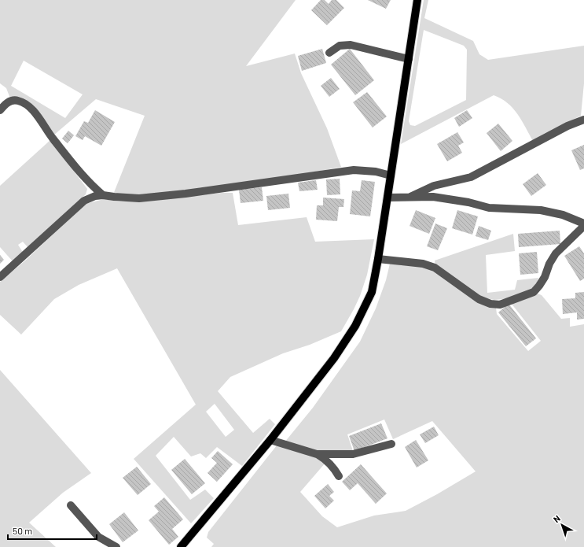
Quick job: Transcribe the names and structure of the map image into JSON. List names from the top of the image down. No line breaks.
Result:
{"scale_bar":"50 m","north":"top left"}
